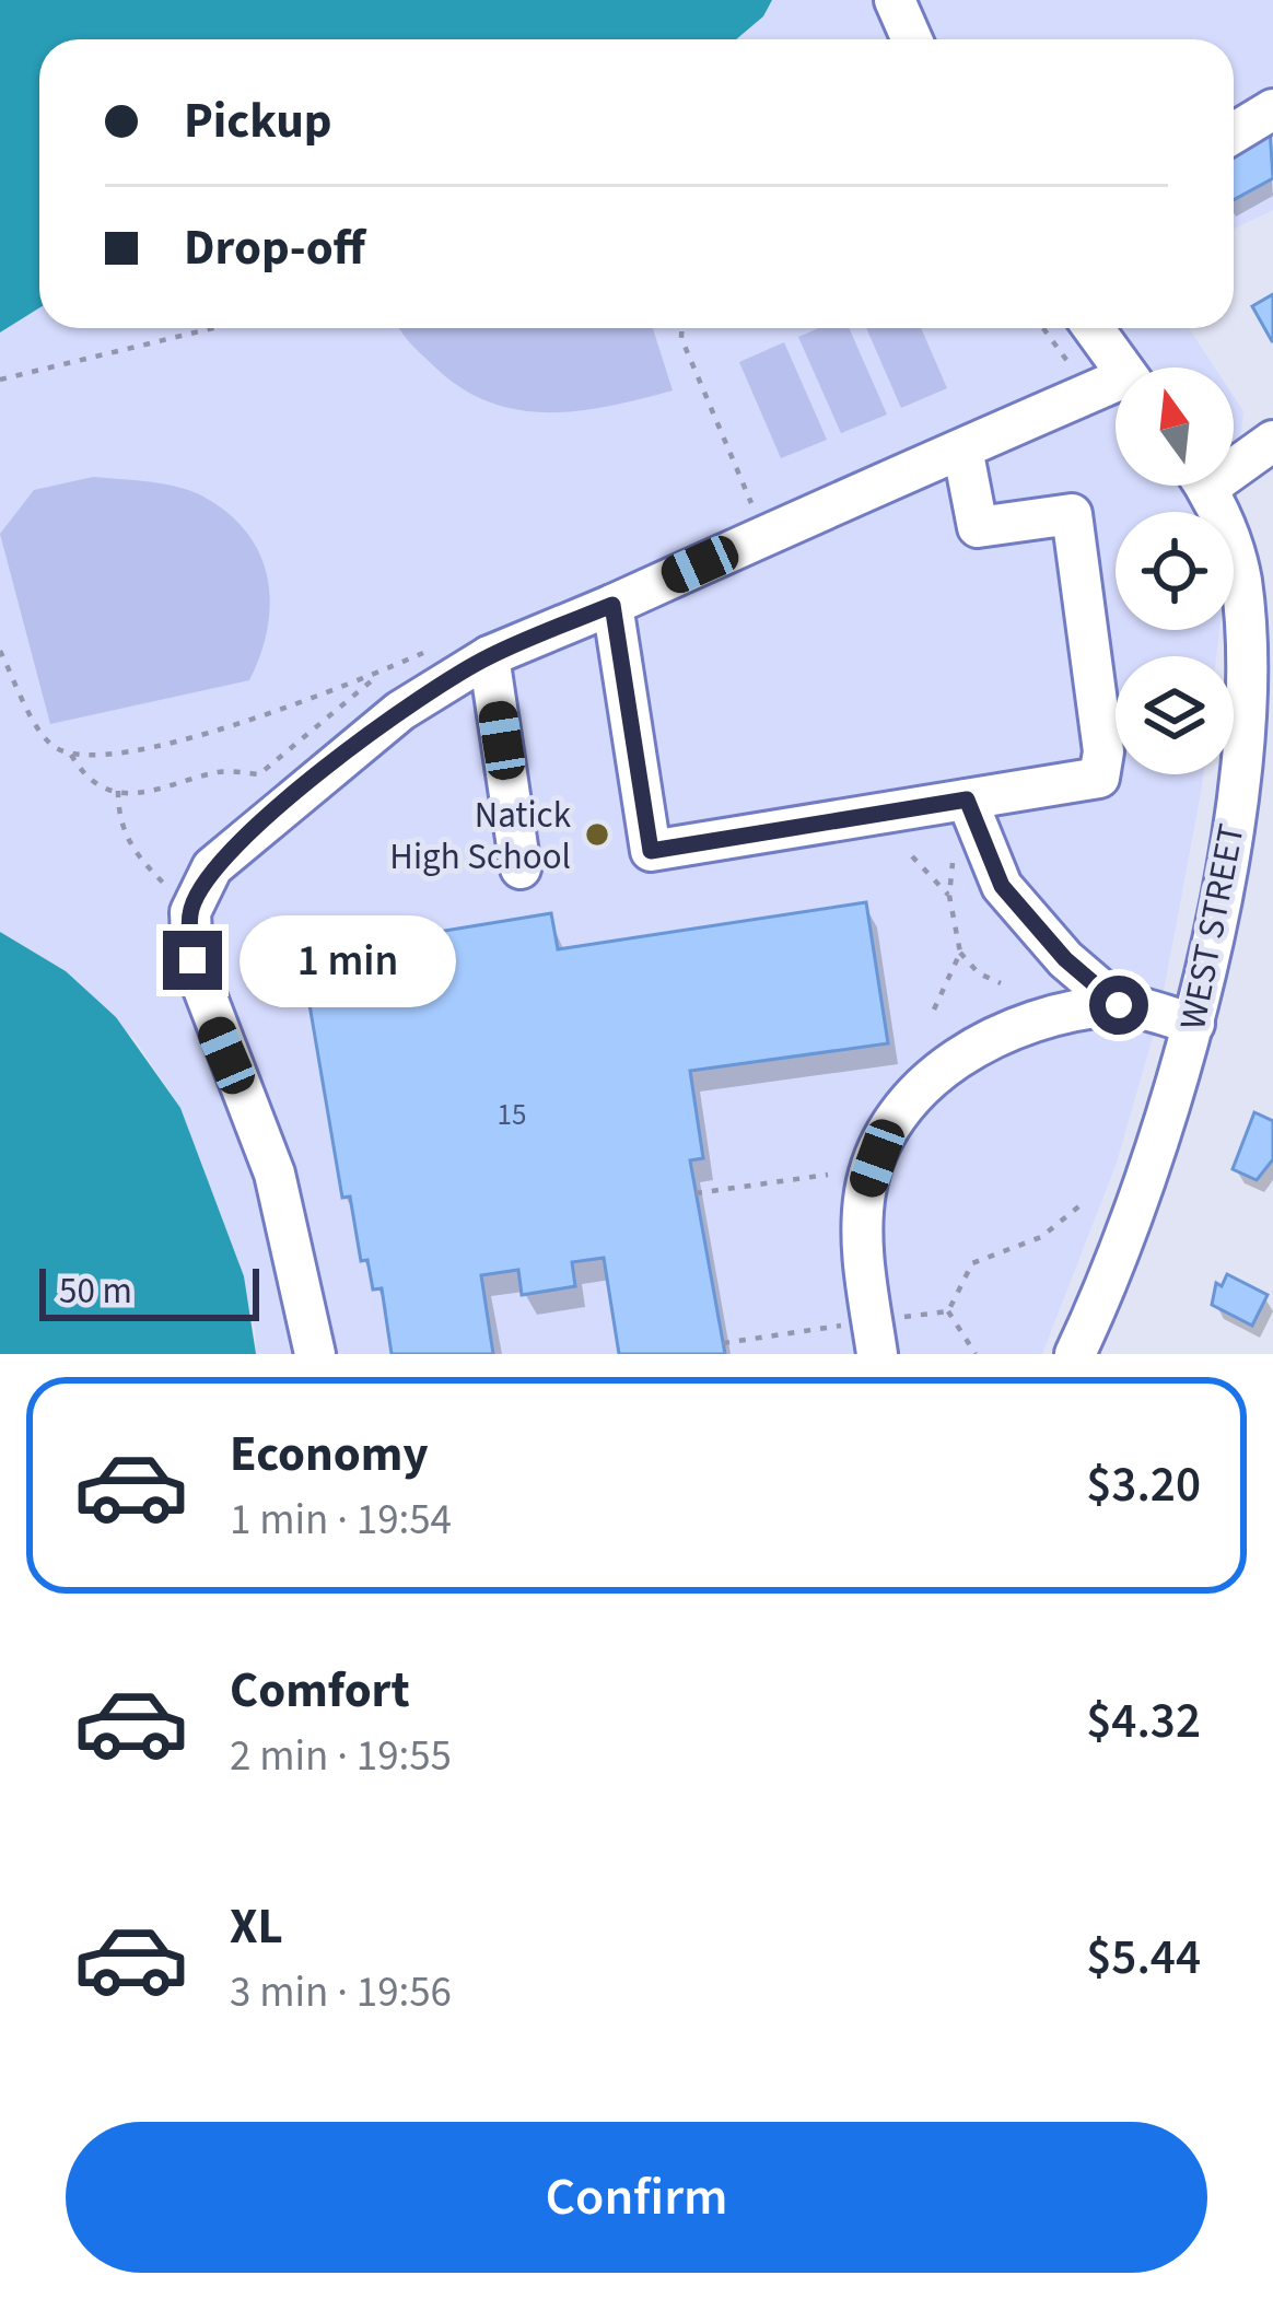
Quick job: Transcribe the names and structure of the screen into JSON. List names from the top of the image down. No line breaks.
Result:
{"streets":{"street":["WEST STREET"]},"places":["Natick High School"],"house_numbers":["15"],"scale_bar":"50 m","north":"top","page":{"banner":["Pickup","Drop-off"],"bubble":"1 min","scale":"50 m","list":[{"name":"Economy","note":"1 min · 19:54","value":"$3.20"},{"name":"Comfort","note":"2 min · 19:55","value":"$4.32"},{"name":"XL","note":"3 min · 19:56","value":"$5.44"}],"buttons":"Confirm"}}
